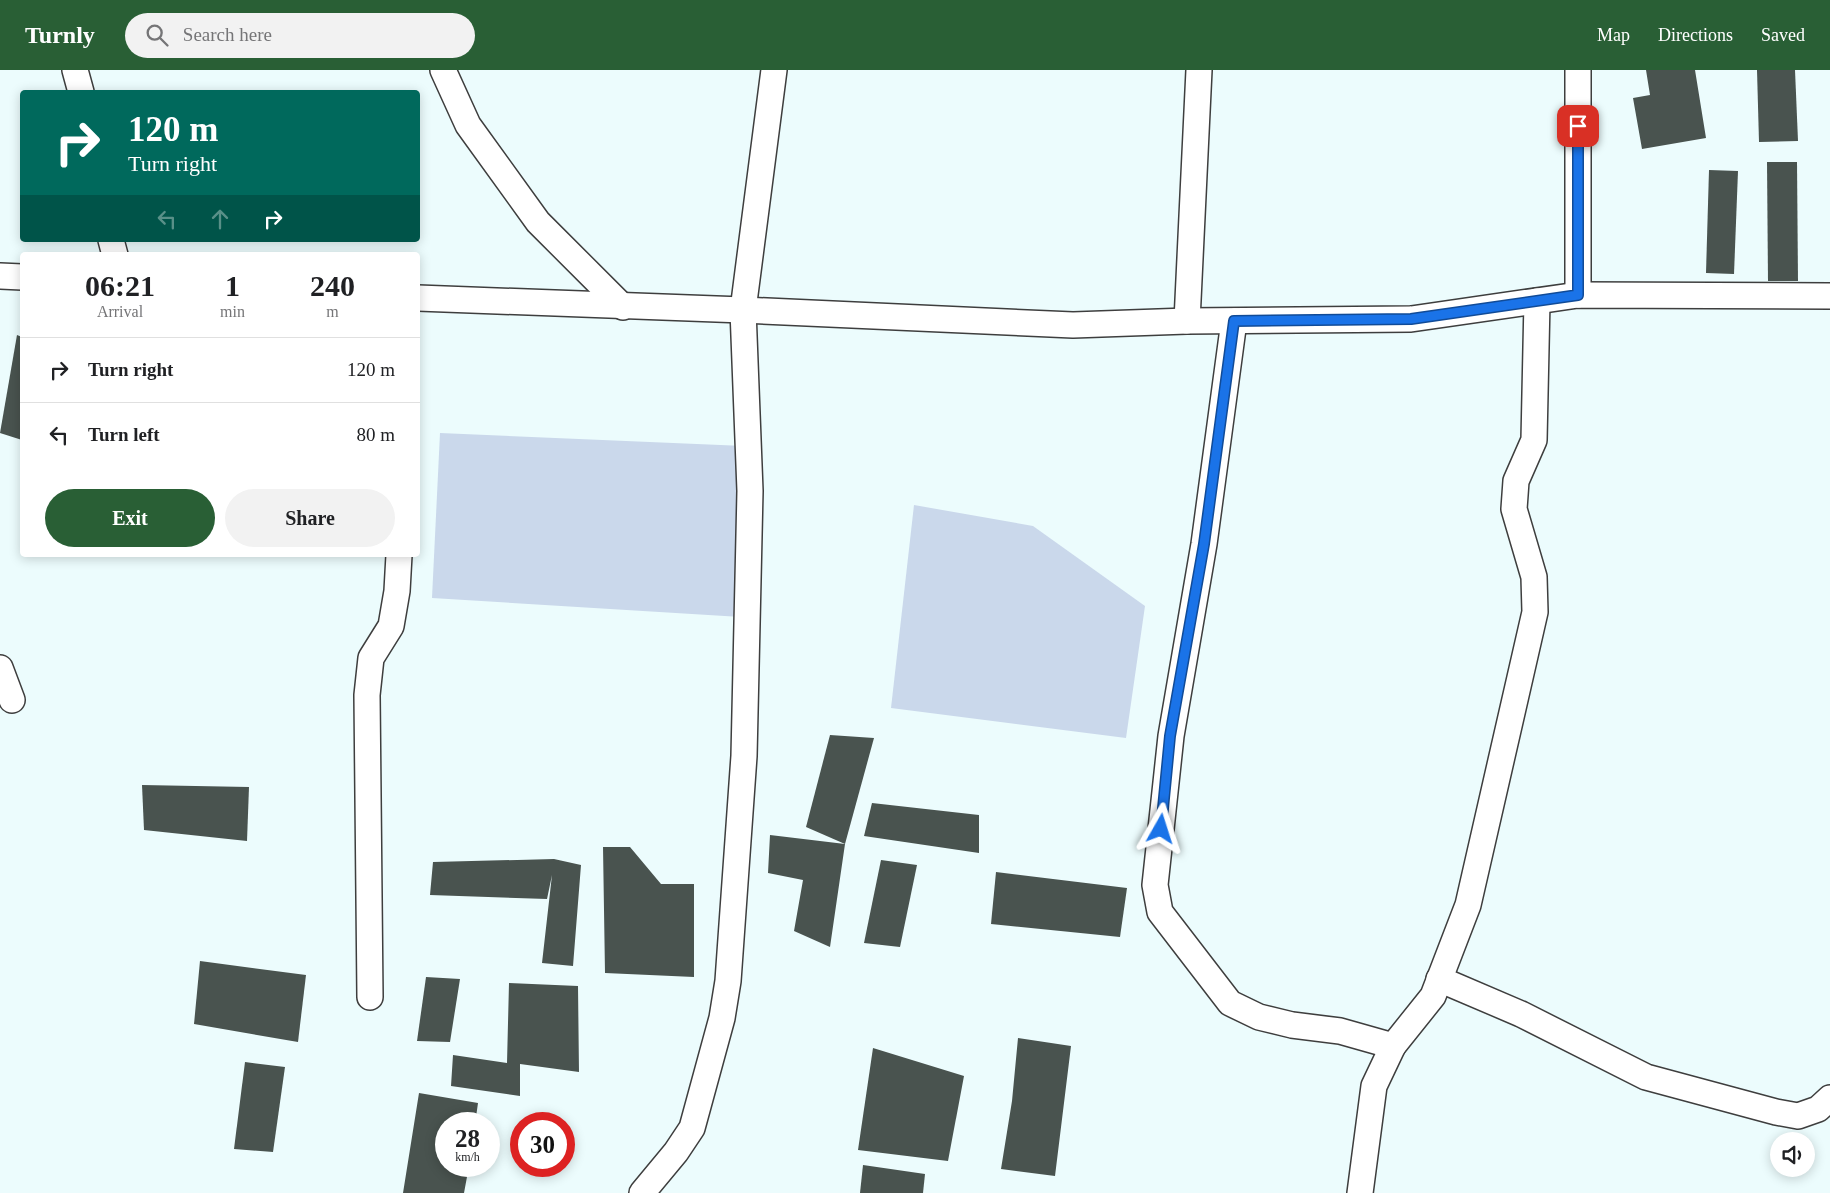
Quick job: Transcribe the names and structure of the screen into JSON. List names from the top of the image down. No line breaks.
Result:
{"page":{"header":"Turnly","search":"Search here","nav":["Map","Directions","Saved"],"turn":["120 m","Turn right"],"eta":["06:21","Arrival","1","min","240","m"],"list":[{"name":"Turn right","value":"120 m"},{"name":"Turn left","value":"80 m"}],"buttons":["Exit","Share"],"speed":"28 km/h","limit":"30"}}
